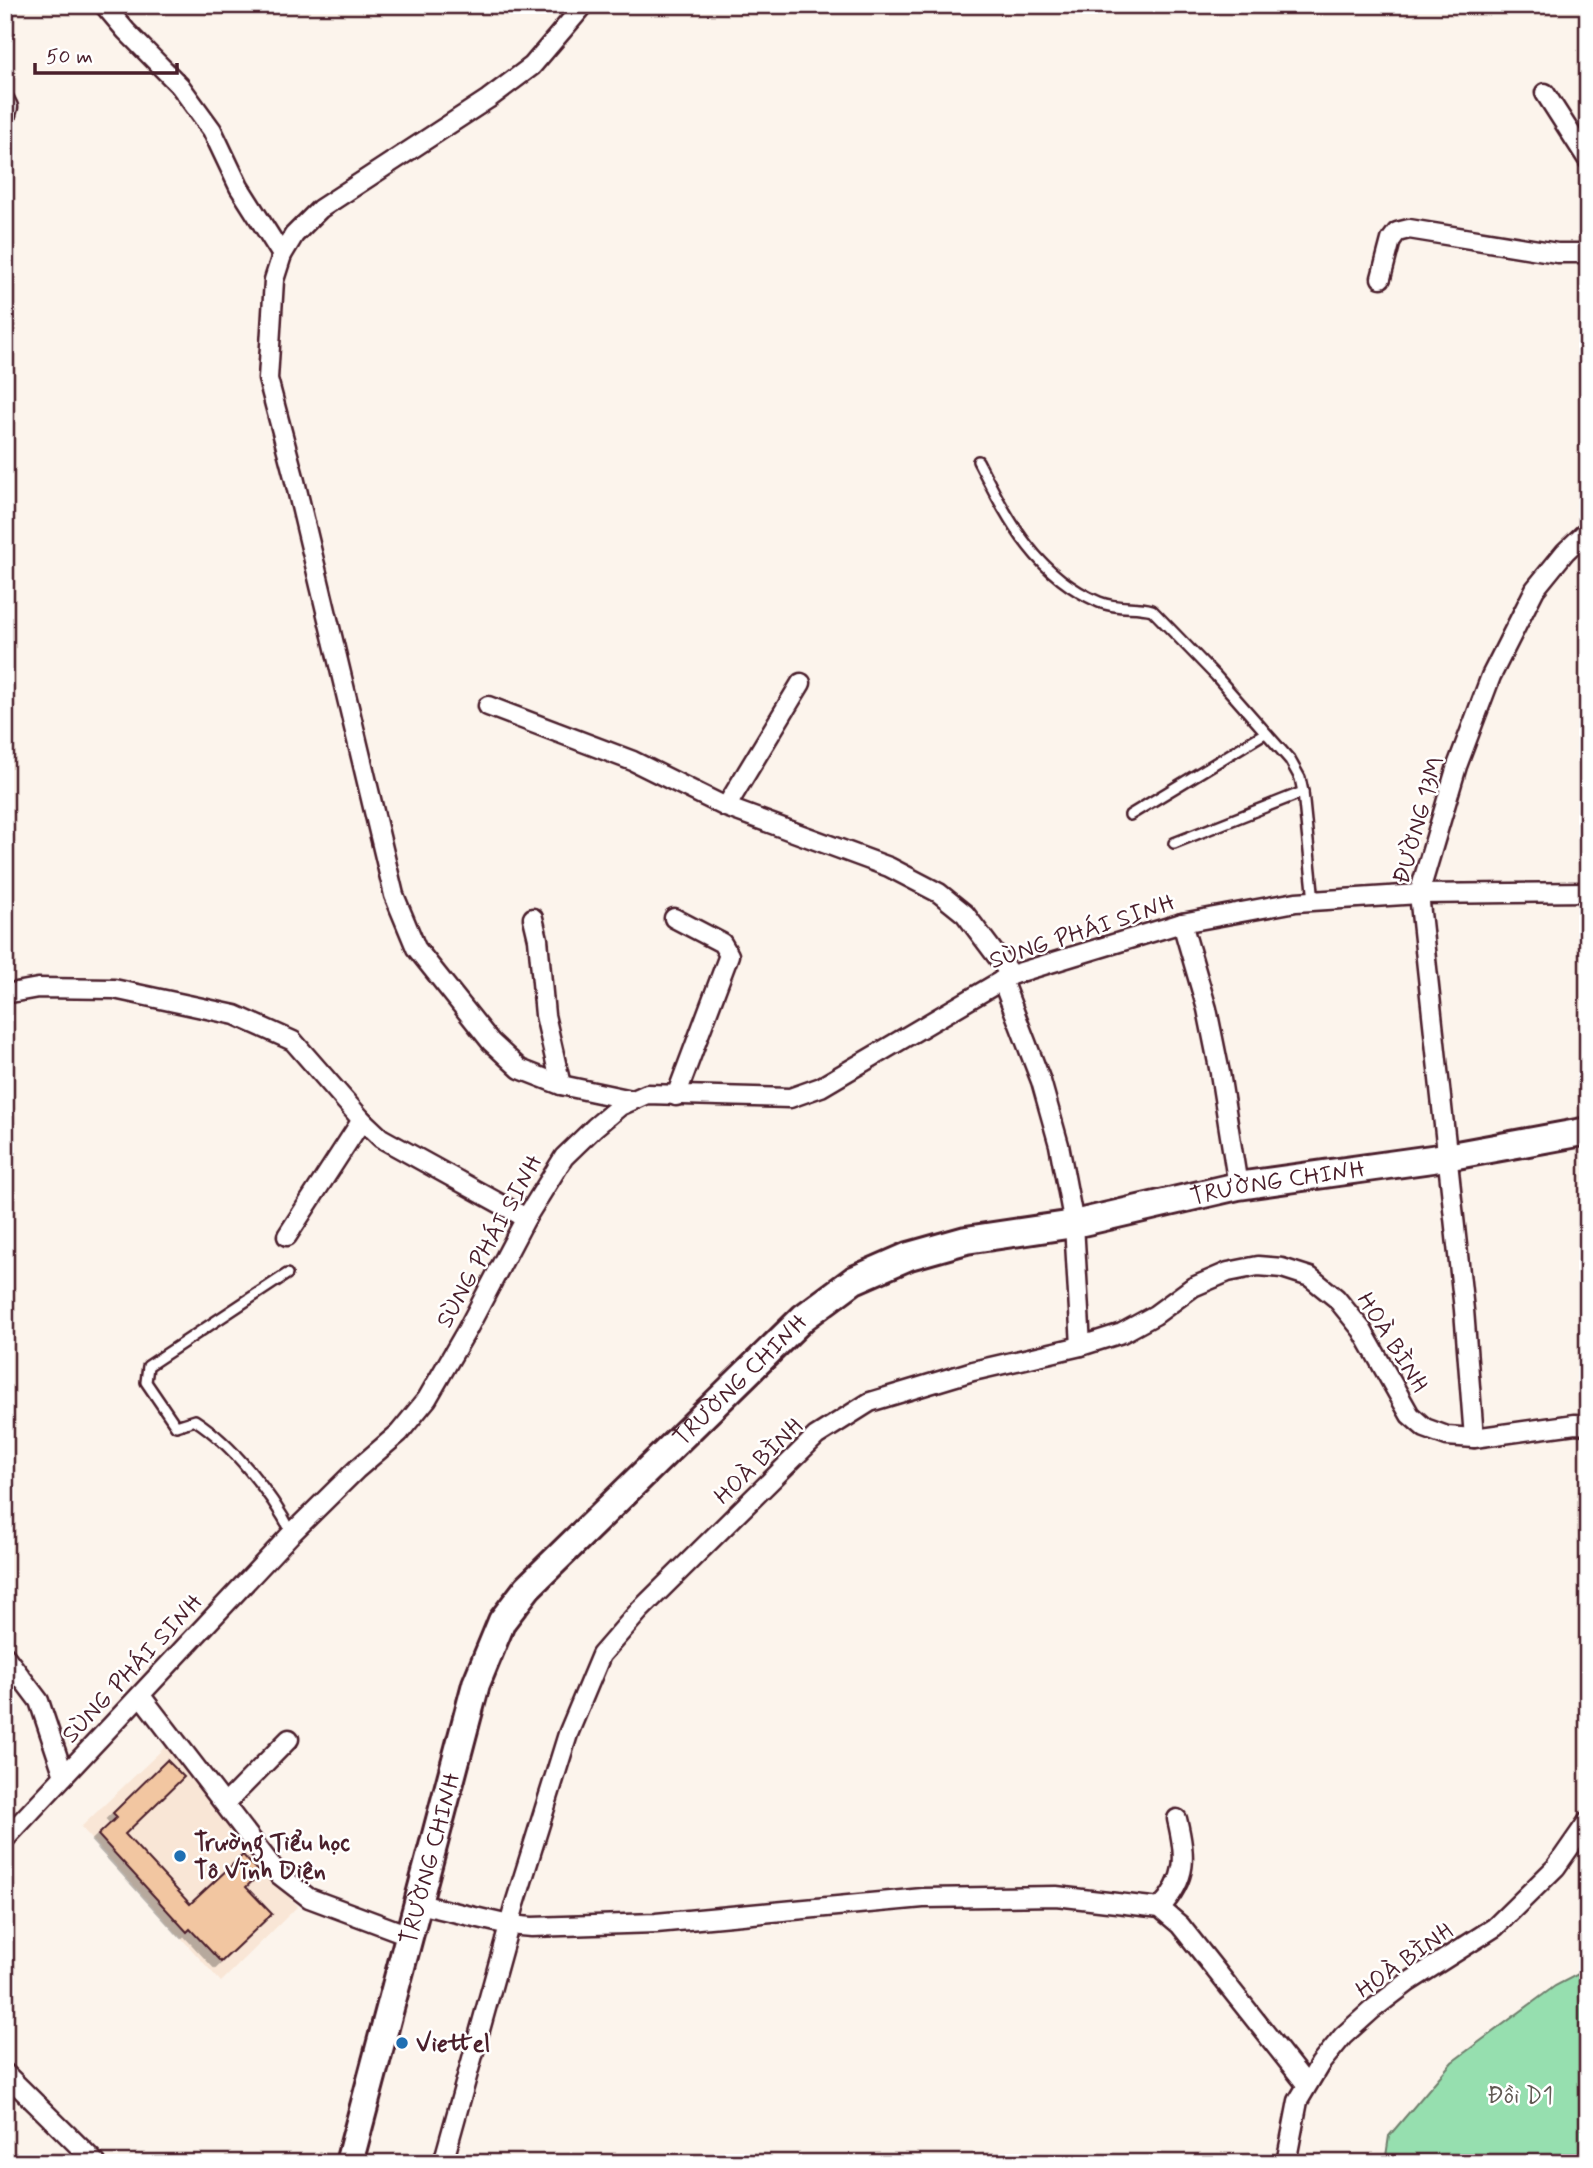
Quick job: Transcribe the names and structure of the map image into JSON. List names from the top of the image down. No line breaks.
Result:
{"streets":{"street":["ĐƯỜNG 13M","SÙNG PHÁI SINH","TRƯỜNG CHINH","HOÀ BÌNH"]},"crossings":[["ĐƯỜNG 13M","SÙNG PHÁI SINH"],["ĐƯỜNG 13M","TRƯỜNG CHINH"],["ĐƯỜNG 13M","HOÀ BÌNH"]],"parks":["Đồi D1"],"places":["Trường Tiểu học Tô Vĩnh Diện","Viettel"],"scale_bar":"50 m"}
